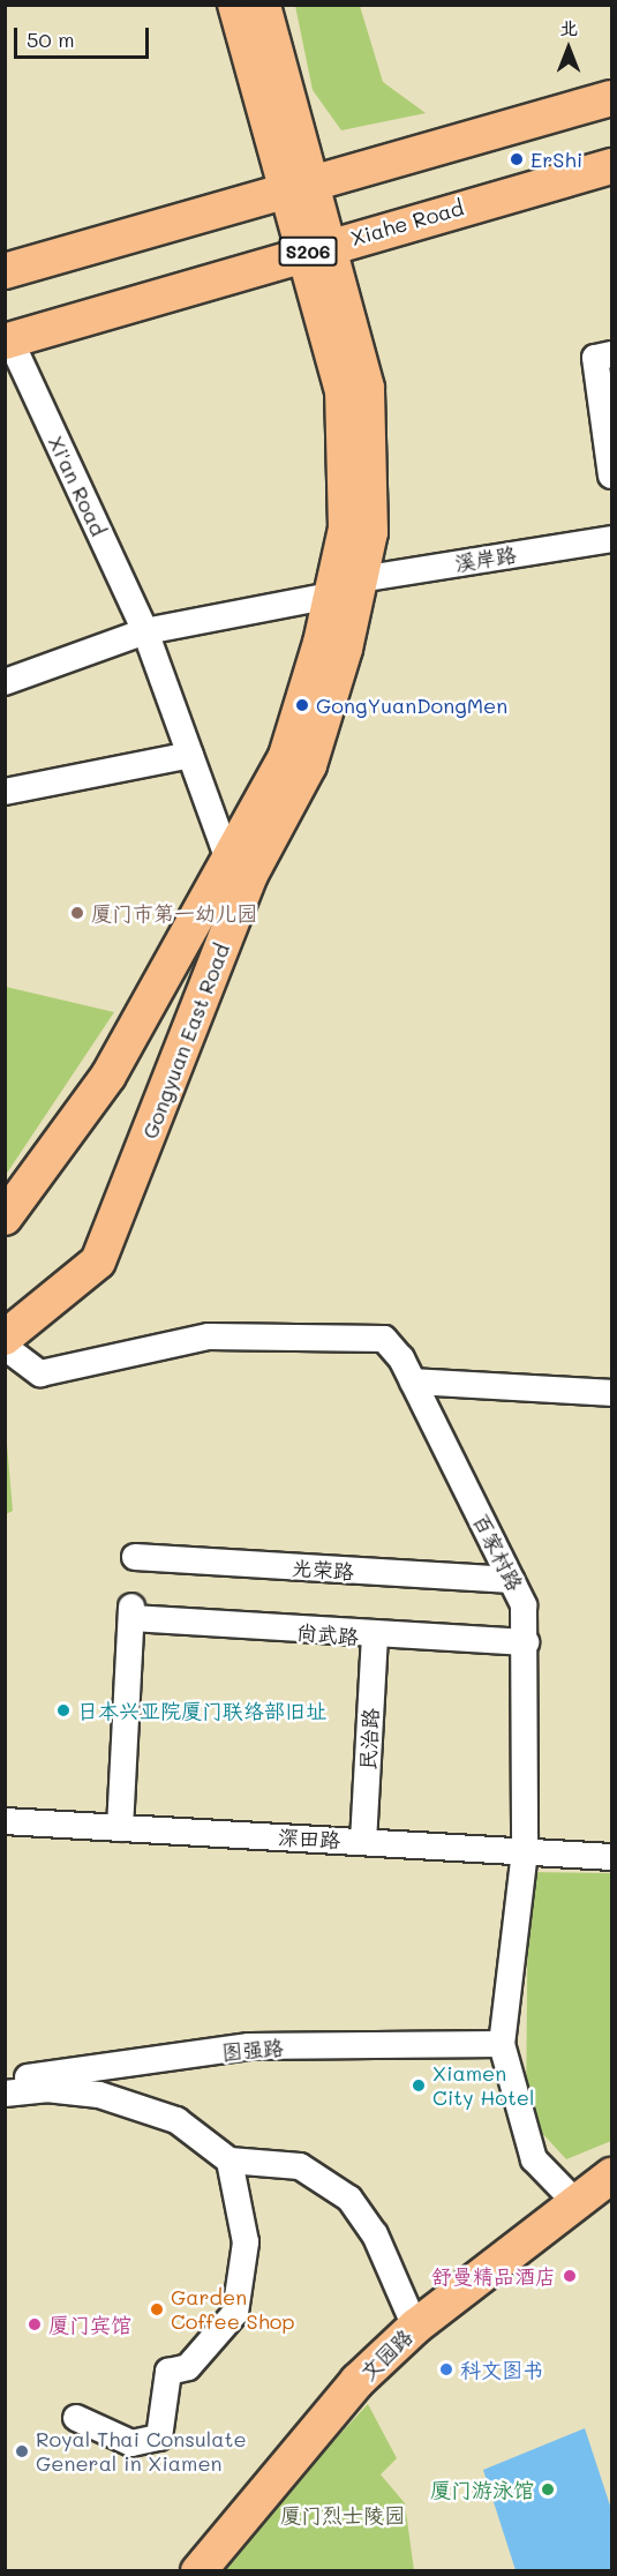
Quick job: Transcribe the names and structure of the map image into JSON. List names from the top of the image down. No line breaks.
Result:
{"streets":{"main road":["Xiahe Road","S206","Gongyuan East Road","文园路"],"street":["Xi'an Road","溪岸路","百家村路","光荣路","尚武路","民治路","深田路","图强路"]},"crossings":[["Xiahe Road","Xi'an Road"],["Xiahe Road","Gongyuan East Road"],["Xi'an Road","Gongyuan East Road"],["溪岸路","Gongyuan East Road"],["百家村路","光荣路"],["百家村路","尚武路"],["百家村路","深田路"],["百家村路","图强路"],["百家村路","文园路"],["尚武路","民治路"],["尚武路","深田路"],["民治路","深田路"]],"parks":["厦门烈士陵园"],"places":["ErShi","GongYuanDongMen","厦门市第一幼儿园","日本兴亚院厦门联络部旧址","Xiamen City Hotel","舒曼精品酒店","Garden Coffee Shop","厦门宾馆","科文图书","Royal Thai Consulate General in Xiamen","厦门游泳馆"],"scale_bar":"50 m","north":"top"}
